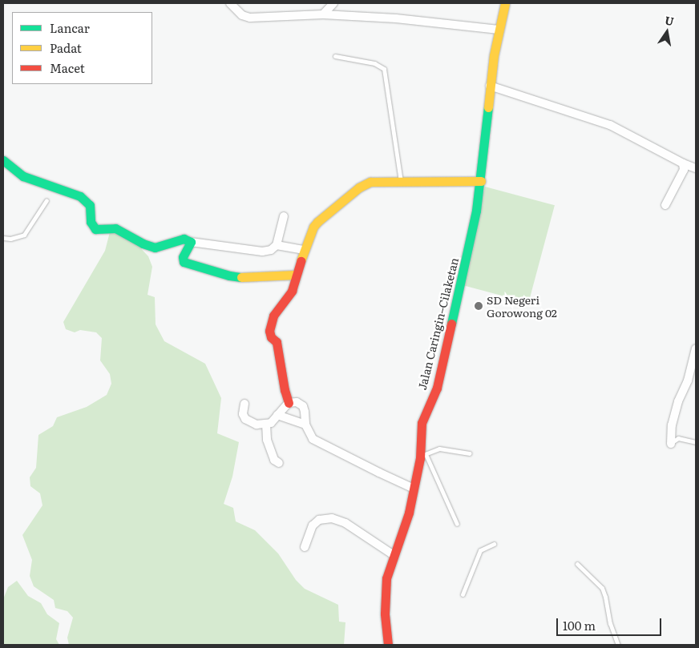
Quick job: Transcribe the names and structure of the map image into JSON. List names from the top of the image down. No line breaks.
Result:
{"streets":{"street":["Jalan Caringin–Cilaketan"]},"places":["SD Negeri Gorowong 02"],"legend":["Lancar","Padat","Macet"],"scale_bar":"100 m","north":"top"}
